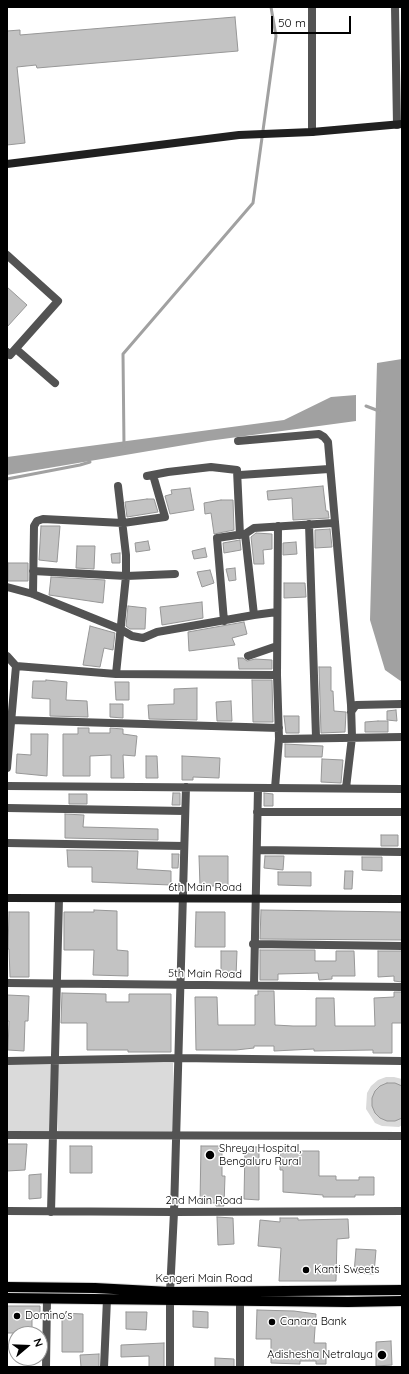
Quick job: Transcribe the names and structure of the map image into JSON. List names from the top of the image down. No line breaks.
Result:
{"streets":{"main road":["Kengeri Main Road"],"street":["6th Main Road","5th Main Road","2nd Main Road"]},"places":["Shreya Hospital, Bengaluru Rural","Kanti Sweets","Domino's","Canara Bank","Adishesha Netralaya"],"scale_bar":"50 m","north":"right"}
